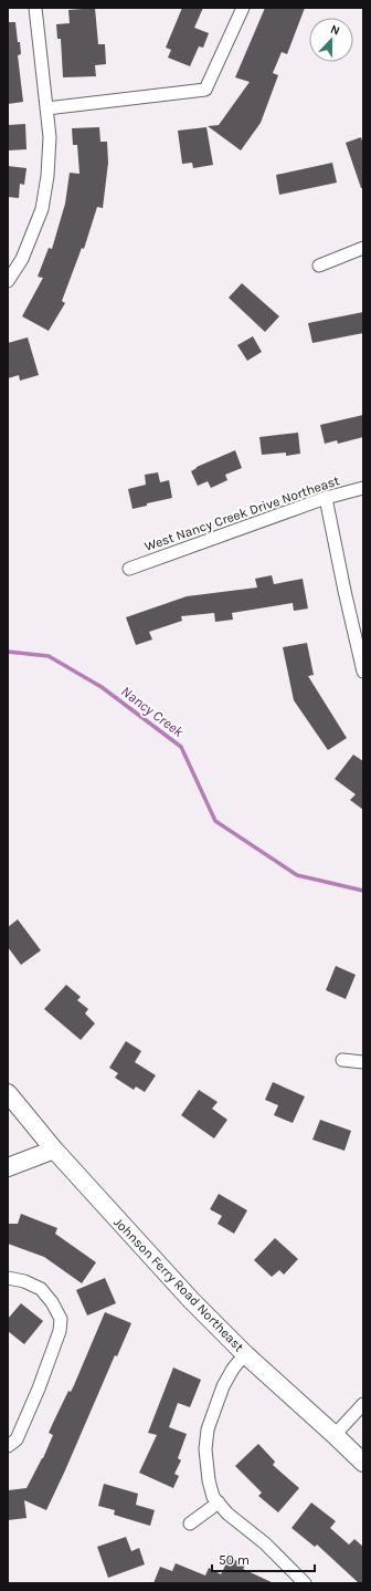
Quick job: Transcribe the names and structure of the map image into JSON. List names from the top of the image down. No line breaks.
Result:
{"streets":{"main road":["Johnson Ferry Road Northeast"],"street":["West Nancy Creek Drive Northeast"]},"water":["Nancy Creek"],"scale_bar":"50 m","north":"top"}
